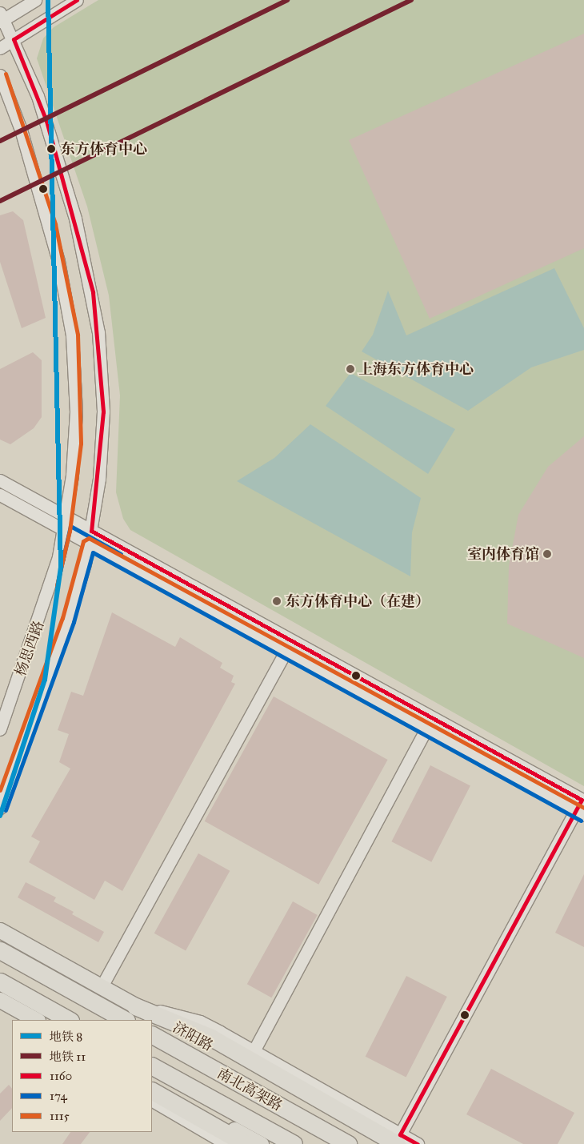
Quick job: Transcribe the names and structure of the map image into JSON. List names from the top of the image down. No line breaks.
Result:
{"streets":{"highway":["南北高架路"],"main road":["济阳路"],"street":["杨思西路"]},"places":["东方体育中心","上海东方体育中心","室内体育馆","东方体育中心（在建）"],"lines":["metro line 8","metro line 11","transit line 1160","transit line 1115","transit line 174"],"legend":["地铁 8","地铁 11","1160","174","1115"]}
